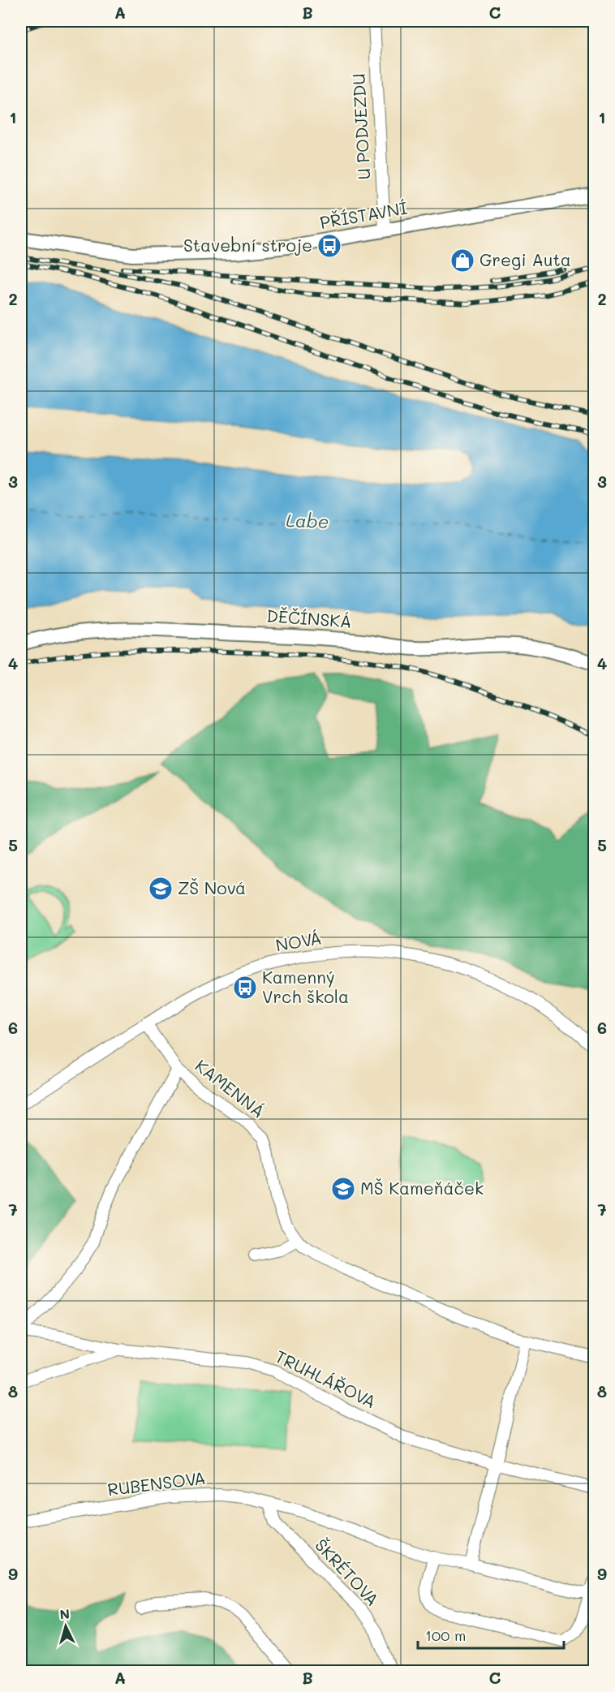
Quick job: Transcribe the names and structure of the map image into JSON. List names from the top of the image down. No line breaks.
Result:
{"streets":{"main road":["PŘÍSTAVNÍ","DĚČÍNSKÁ"],"street":["U PODJEZDU","NOVÁ","KAMENNÁ","TRUHLÁŘOVA","RUBENSOVA","ŠKRÉTOVA"]},"crossings":[["U PODJEZDU","PŘÍSTAVNÍ"],["NOVÁ","KAMENNÁ"],["KAMENNÁ","TRUHLÁŘOVA"],["RUBENSOVA","ŠKRÉTOVA"]],"water":["Labe"],"places":{"bus stop":["Stavební stroje","Kamenný Vrch škola"],"shop":["Gregi Auta"],"school or university":["ZŠ Nová","MŠ Kameňáček"]},"scale_bar":"100 m","north":"top","grid":{"columns":["A","B","C"],"rows":["1","2","3","4","5","6","7","8","9"]}}
